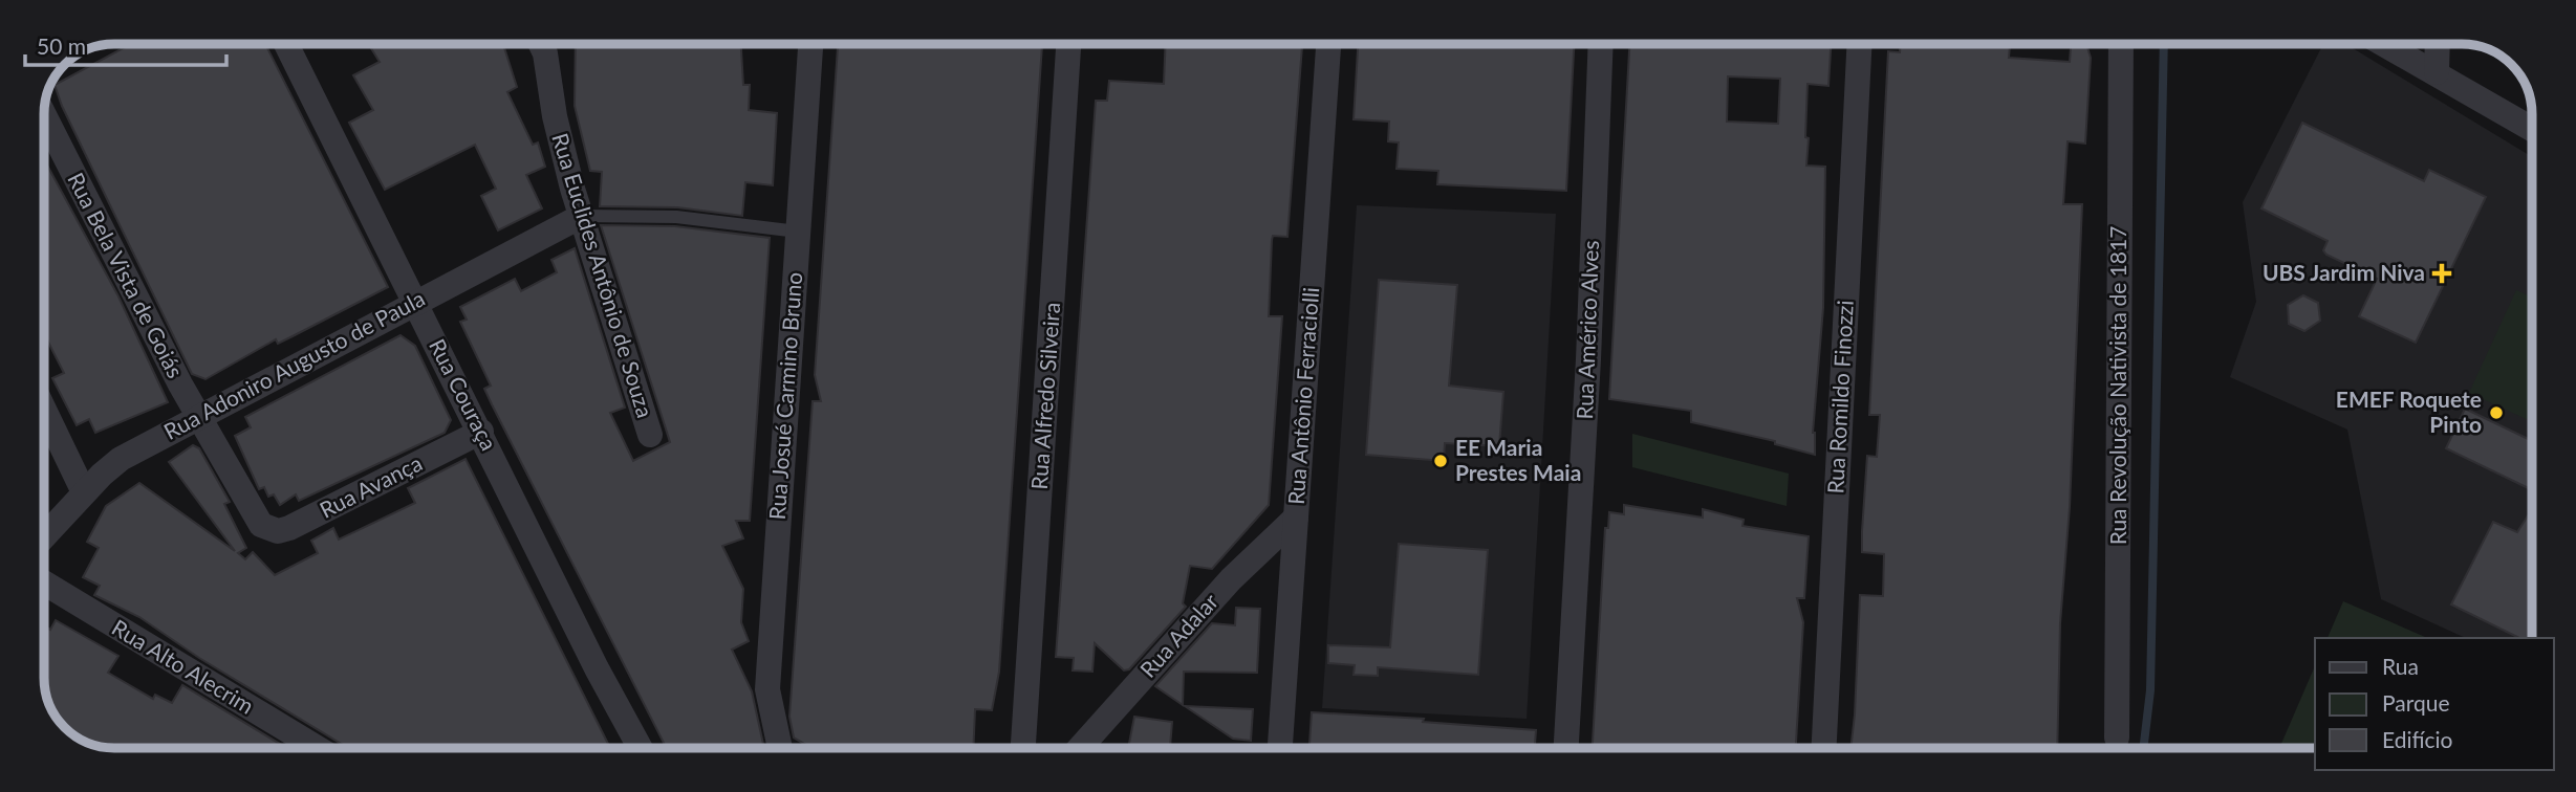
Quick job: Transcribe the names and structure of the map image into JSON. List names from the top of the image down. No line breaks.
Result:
{"streets":{"street":["Rua Bela Vista de Goiás","Rua Euclides Antônio de Souza","Rua Américo Alves","Rua Adoniro Augusto de Paula","Rua Revolução Nativista de 1817","Rua Couraça","Rua Josué Carmino Bruno","Rua Alfredo Silveira","Rua Antônio Ferraciolli","Rua Romildo Finozzi","Rua Avança","Rua Adalar","Rua Alto Alecrim"]},"crossings":[["Rua Bela Vista de Goiás","Rua Adoniro Augusto de Paula"],["Rua Bela Vista de Goiás","Rua Avança"],["Rua Euclides Antônio de Souza","Rua Adoniro Augusto de Paula"],["Rua Adoniro Augusto de Paula","Rua Couraça"],["Rua Couraça","Rua Avança"],["Rua Antônio Ferraciolli","Rua Adalar"]],"places":{"health":["UBS Jardim Niva"],"other":["EMEF Roquete Pinto","EE Maria Prestes Maia"]},"legend":["Rua","Parque","Edifício"],"scale_bar":"50 m"}
